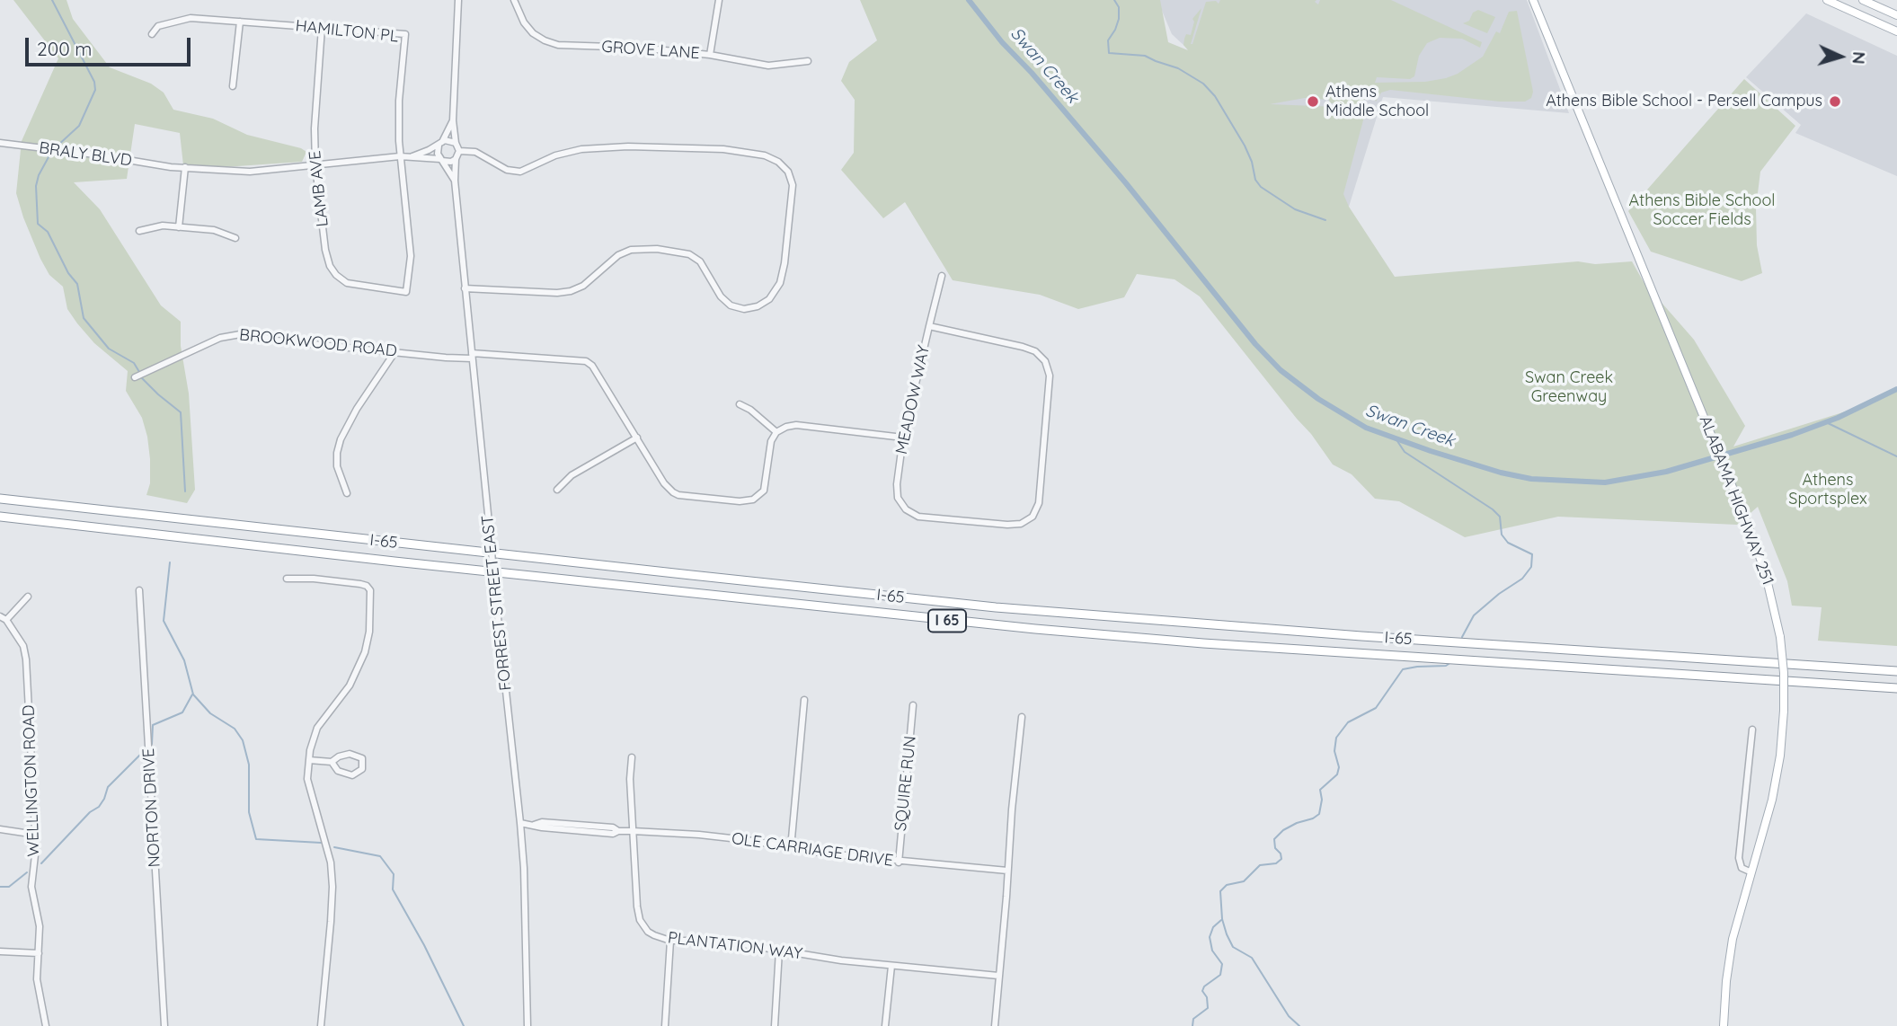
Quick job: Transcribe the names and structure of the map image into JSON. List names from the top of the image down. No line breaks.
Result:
{"streets":{"highway":["I-65","I 65"],"main road":["ALABAMA HIGHWAY 251"],"street":["HAMILTON PL","GROVE LANE","BRALY BLVD","LAMB AVE","BROOKWOOD ROAD","MEADOW WAY","FORREST STREET EAST","WELLINGTON ROAD","SQUIRE RUN","NORTON DRIVE","OLE CARRIAGE DRIVE","PLANTATION WAY"]},"crossings":[["HAMILTON PL","LAMB AVE"],["BRALY BLVD","LAMB AVE"],["BROOKWOOD ROAD","FORREST STREET EAST"],["FORREST STREET EAST","OLE CARRIAGE DRIVE"],["SQUIRE RUN","OLE CARRIAGE DRIVE"],["OLE CARRIAGE DRIVE","PLANTATION WAY"]],"water":["Swan Creek"],"parks":["Athens Bible School Soccer Fields","Swan Creek Greenway","Athens Sportsplex"],"places":["Athens Middle School","Athens Bible School - Persell Campus"],"scale_bar":"200 m","north":"right"}
